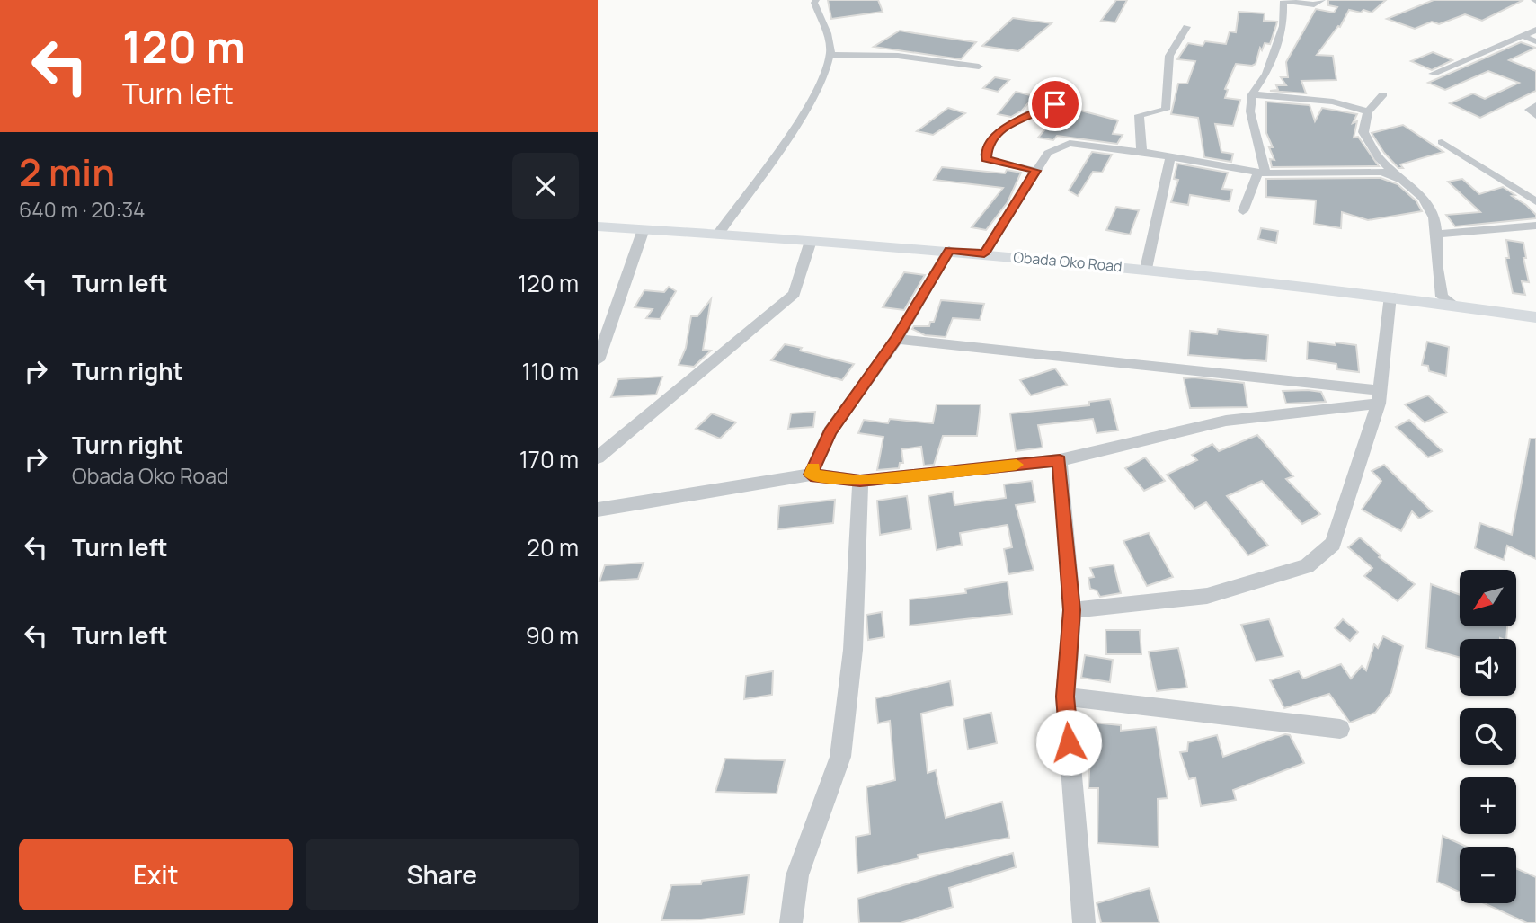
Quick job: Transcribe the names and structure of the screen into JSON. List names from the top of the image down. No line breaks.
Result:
{"streets":{"main road":["Obada Oko Road"]},"north":"bottom left","page":{"turn":["120 m","Turn left"],"heading":["2 min","640 m · 20:34"],"list":[{"name":"Turn left","value":"120 m"},{"name":"Turn right","value":"110 m"},{"name":"Turn right","note":"Obada Oko Road","value":"170 m"},{"name":"Turn left","value":"20 m"},{"name":"Turn left","value":"90 m"}],"map_buttons":["+","−"],"buttons":["Exit","Share"]}}
